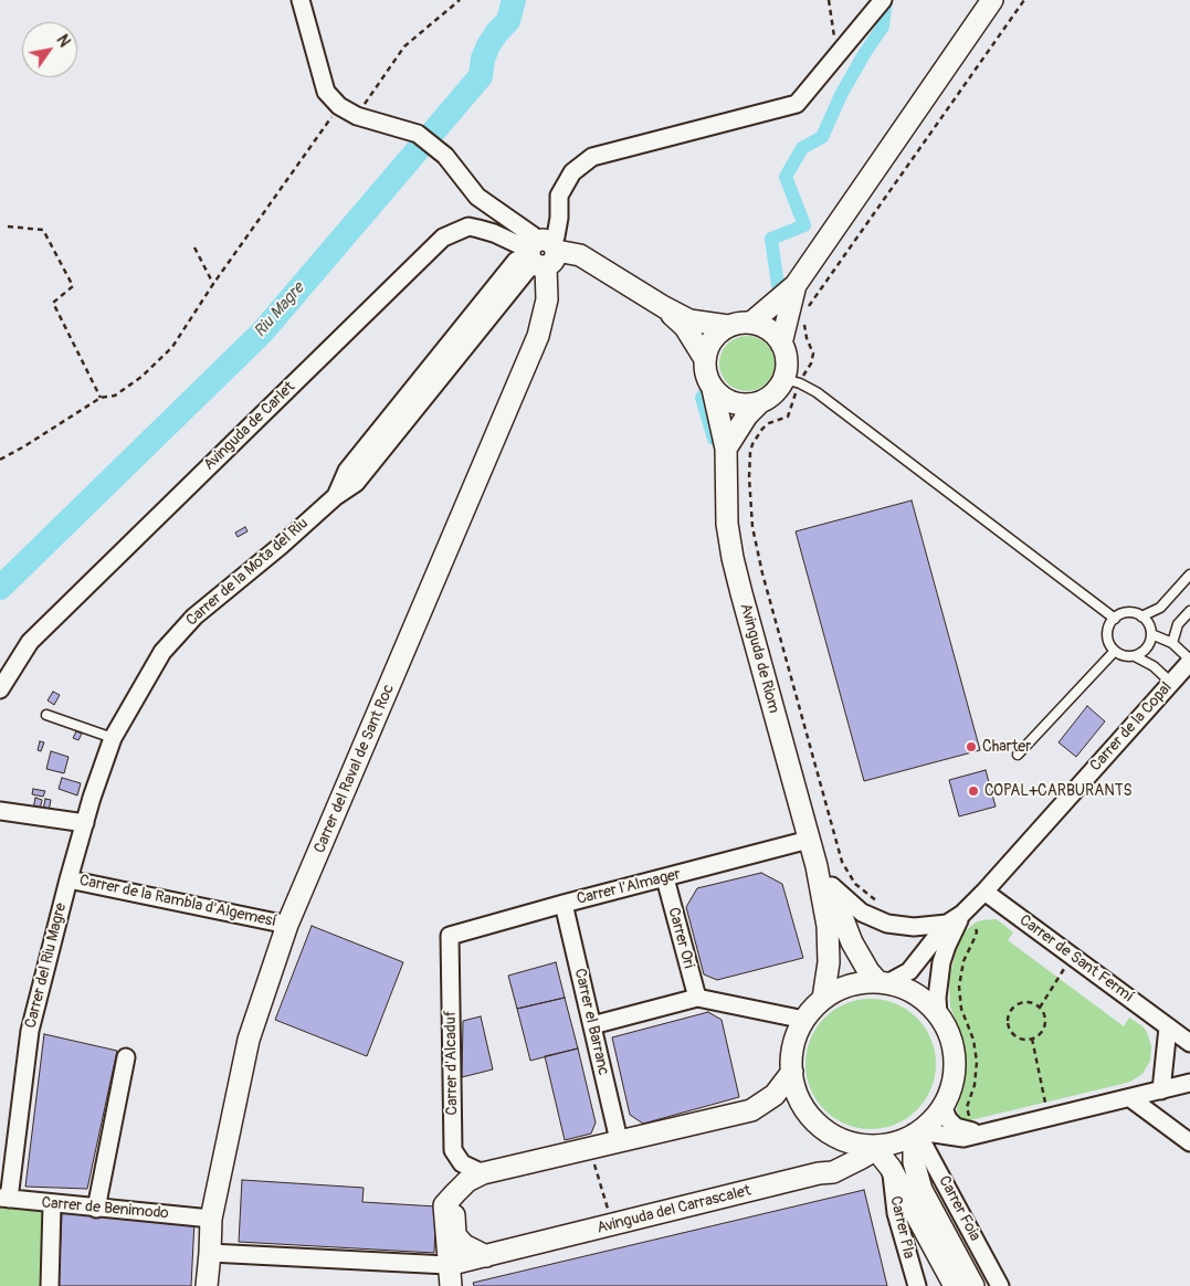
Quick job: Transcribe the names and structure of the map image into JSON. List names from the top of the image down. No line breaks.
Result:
{"streets":{"street":["Avinguda de Carlet","Carrer de la Mota del Riu","Avinguda de Riom","Carrer de la Copal","Carrer del Raval de Sant Roc","Carrer l'Almager","Carrer de la Rambla d'Algemesí","Carrer Ori","Carrer de Sant Fermí","Carrer del Riu Magre","Carrer el Barranc","Carrer d'Alcaduf","Carrer de Benimodo","Carrer Foia","Avinguda del Carrascalet","Carrer Pla"]},"crossings":[["Avinguda de Carlet","Carrer de la Mota del Riu"],["Avinguda de Carlet","Carrer del Raval de Sant Roc"],["Carrer de la Mota del Riu","Carrer del Raval de Sant Roc"],["Carrer de la Mota del Riu","Carrer del Riu Magre"],["Avinguda de Riom","Carrer de la Copal"],["Avinguda de Riom","Carrer l'Almager"],["Avinguda de Riom","Carrer Foia"],["Avinguda de Riom","Avinguda del Carrascalet"],["Carrer de la Copal","Carrer de Sant Fermí"],["Carrer de la Copal","Carrer Foia"],["Carrer de la Copal","Avinguda del Carrascalet"],["Carrer del Raval de Sant Roc","Carrer de la Rambla d'Algemesí"],["Carrer del Raval de Sant Roc","Carrer de Benimodo"],["Carrer del Raval de Sant Roc","Avinguda del Carrascalet"],["Carrer l'Almager","Carrer Ori"],["Carrer l'Almager","Carrer el Barranc"],["Carrer l'Almager","Carrer d'Alcaduf"],["Carrer de la Rambla d'Algemesí","Carrer del Riu Magre"],["Carrer del Riu Magre","Carrer de Benimodo"],["Carrer Foia","Avinguda del Carrascalet"]],"water":["Riu Magre"],"places":["Charter","COPAL+CARBURANTS"],"north":"top right"}
